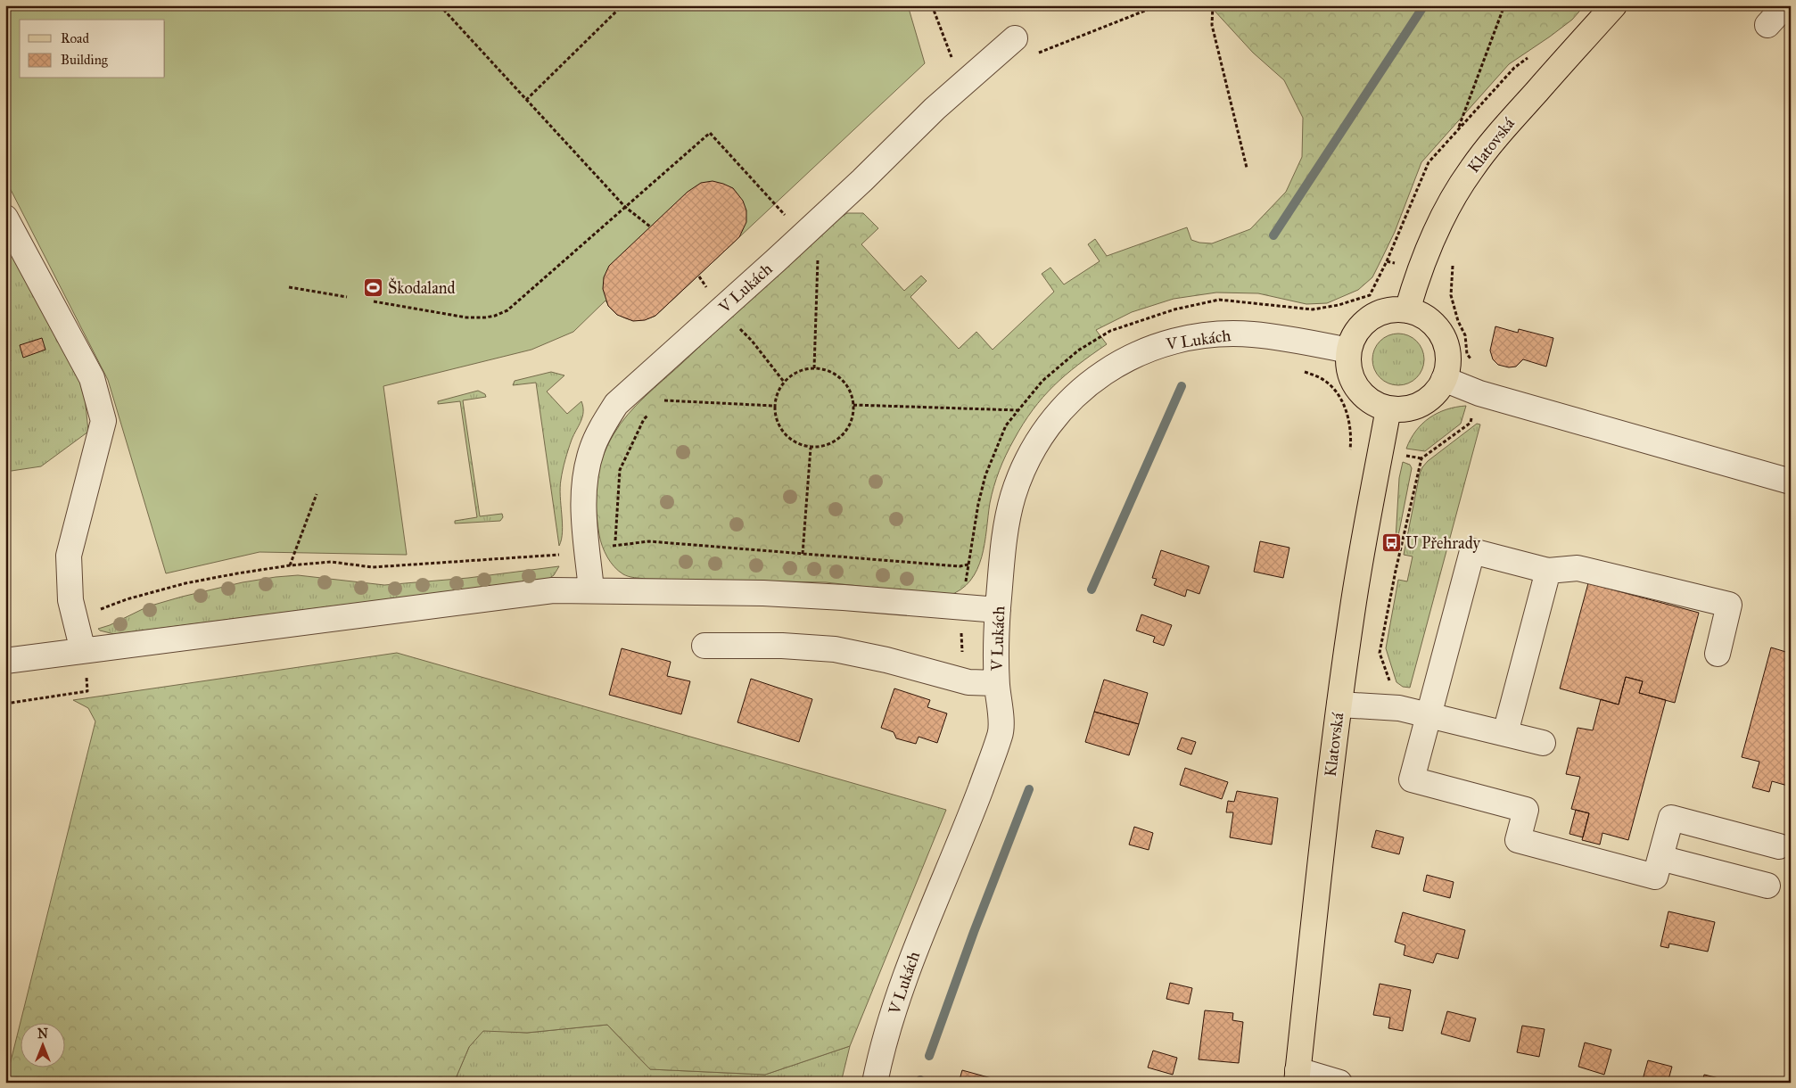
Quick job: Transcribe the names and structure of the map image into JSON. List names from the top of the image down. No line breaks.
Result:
{"streets":{"main road":["Klatovská"],"street":["V Lukách"]},"crossings":[["Klatovská","V Lukách"]],"places":{"sports":["Škodaland"],"bus stop":["U Přehrady"]},"legend":["Road","Building"],"north":"top"}
